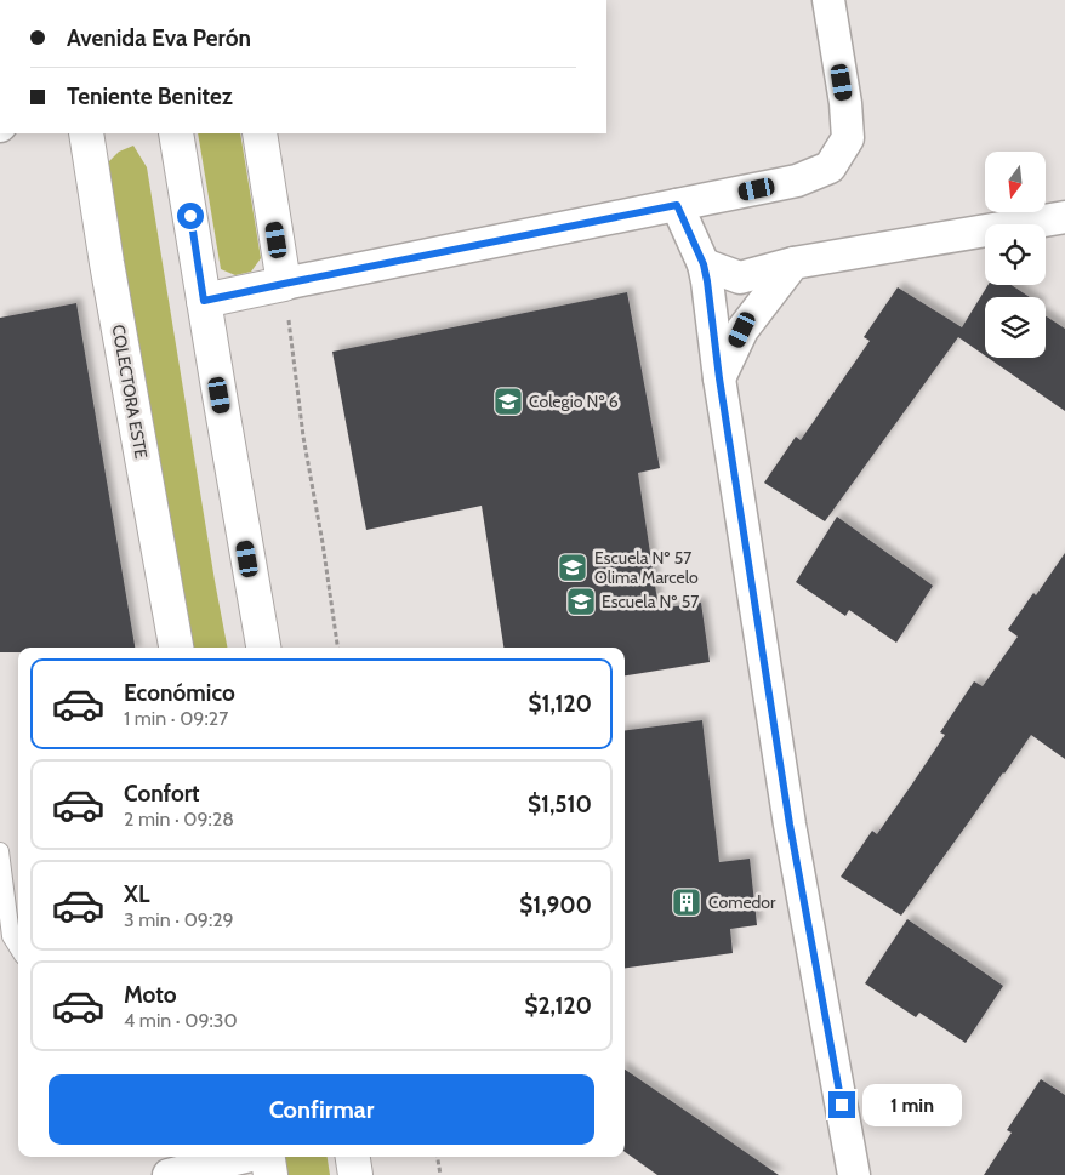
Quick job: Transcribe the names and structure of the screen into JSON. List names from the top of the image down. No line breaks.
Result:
{"streets":{"main road":["COLECTORA ESTE"]},"places":{"school or university":["Colegio Nº 6","Escuela Nº 57 Olima Marcelo","Escuela Nº 57"],"building":["Comedor"]},"north":"bottom","page":{"banner":["Avenida Eva Perón","Teniente Benitez"],"list":[{"name":"Económico","note":"1 min · 09:27","value":"$1,120"},{"name":"Confort","note":"2 min · 09:28","value":"$1,510"},{"name":"XL","note":"3 min · 09:29","value":"$1,900"},{"name":"Moto","note":"4 min · 09:30","value":"$2,120"}],"buttons":"Confirmar","bubble":"1 min"}}
